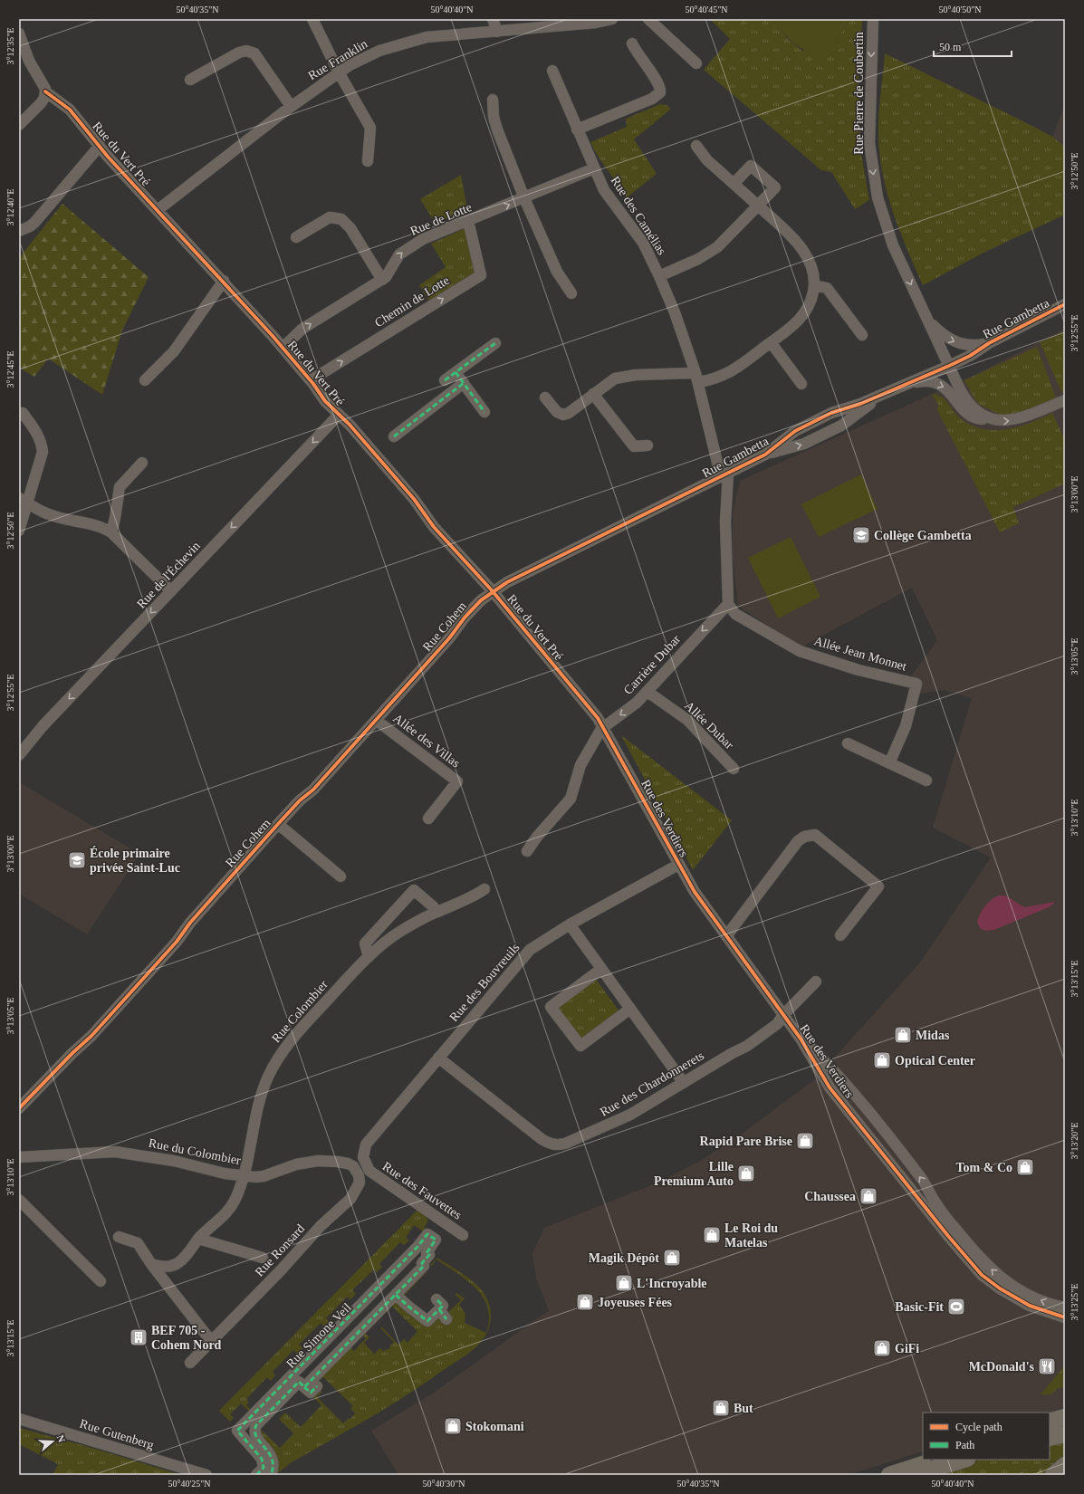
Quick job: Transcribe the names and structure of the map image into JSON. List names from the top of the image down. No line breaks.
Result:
{"streets":{"street":["Rue Franklin","Rue Pierre de Coubertin","Rue du Vert Pré","Rue des Camélias","Rue de Lotte","Chemin de Lotte","Rue Gambetta","Rue de l'Échevin","Rue Cohem","Allée Jean Monnet","Carrière Dubar","Allée Dubar","Allée des Villas","Rue des Verdiers","Rue des Bouvreuils","Rue Colombier","Rue des Chardonnerets","Rue du Colombier","Rue des Fauvettes","Rue Ronsard","Rue Simone Veil","Rue Gutenberg"]},"crossings":[["Rue Franklin","Rue du Vert Pré"],["Rue Pierre de Coubertin","Rue Gambetta"],["Rue du Vert Pré","Rue de Lotte"],["Rue du Vert Pré","Chemin de Lotte"],["Rue du Vert Pré","Rue Gambetta"],["Rue du Vert Pré","Rue de l'Échevin"],["Rue du Vert Pré","Rue Cohem"],["Rue du Vert Pré","Carrière Dubar"],["Rue du Vert Pré","Rue des Verdiers"],["Rue des Camélias","Rue de Lotte"],["Rue des Camélias","Rue Gambetta"],["Rue de Lotte","Chemin de Lotte"],["Rue Gambetta","Rue Cohem"],["Rue Cohem","Allée des Villas"],["Allée Jean Monnet","Carrière Dubar"],["Carrière Dubar","Allée Dubar"],["Carrière Dubar","Rue des Verdiers"],["Rue des Verdiers","Rue des Bouvreuils"],["Rue des Verdiers","Rue des Chardonnerets"],["Rue des Bouvreuils","Rue des Chardonnerets"],["Rue des Bouvreuils","Rue des Fauvettes"],["Rue Colombier","Rue du Colombier"],["Rue du Colombier","Rue Ronsard"],["Rue des Fauvettes","Rue Simone Veil"]],"one_way":["Rue de Lotte","Rue de l'Échevin","Carrière Dubar"],"places":{"school or university":["Collège Gambetta","École primaire privée Saint-Luc"],"shop":["Midas","Optical Center","Rapid Pare Brise","Tom & Co","Lille Premium Auto","Chaussea","Le Roi du Matelas","Magik Dépôt","L'Incroyable","Joyeuses Fées","GiFi","But","Stokomani"],"sports":["Basic-Fit"],"building":["BEF 705 - Cohem Nord"],"restaurant":["McDonald's"]},"legend":["Cycle path","Path"],"scale_bar":"50 m","north":"right","coordinates":["50°40'35\"N","50°40'40\"N","50°40'45\"N","50°40'50\"N","3°12'35\"E","3°12'50\"E","3°12'40\"E","3°12'55\"E","3°12'45\"E","3°13'00\"E","3°13'05\"E","3°13'10\"E","3°13'15\"E","3°13'20\"E","3°13'25\"E","50°40'25\"N","50°40'30\"N"]}
